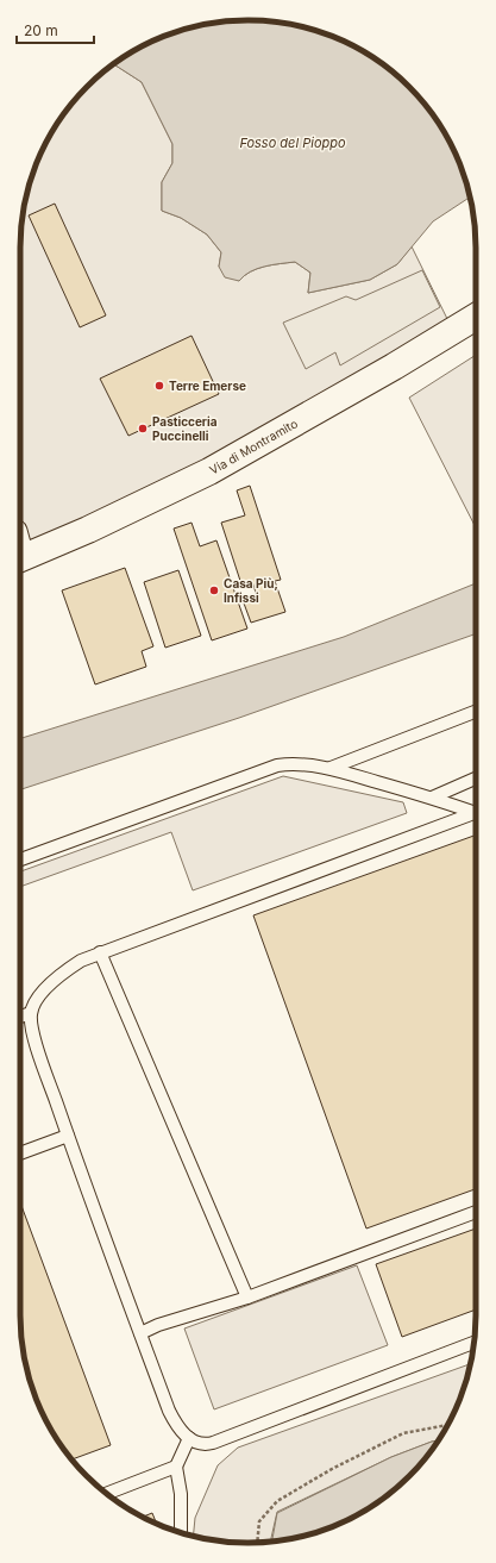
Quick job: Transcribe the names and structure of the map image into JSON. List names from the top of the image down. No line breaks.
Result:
{"streets":{"main road":["Via di Montramito"]},"water":["Fosso del Pioppo"],"places":["Terre Emerse","Pasticceria Puccinelli","Casa Più, Infissi"],"scale_bar":"20 m"}
